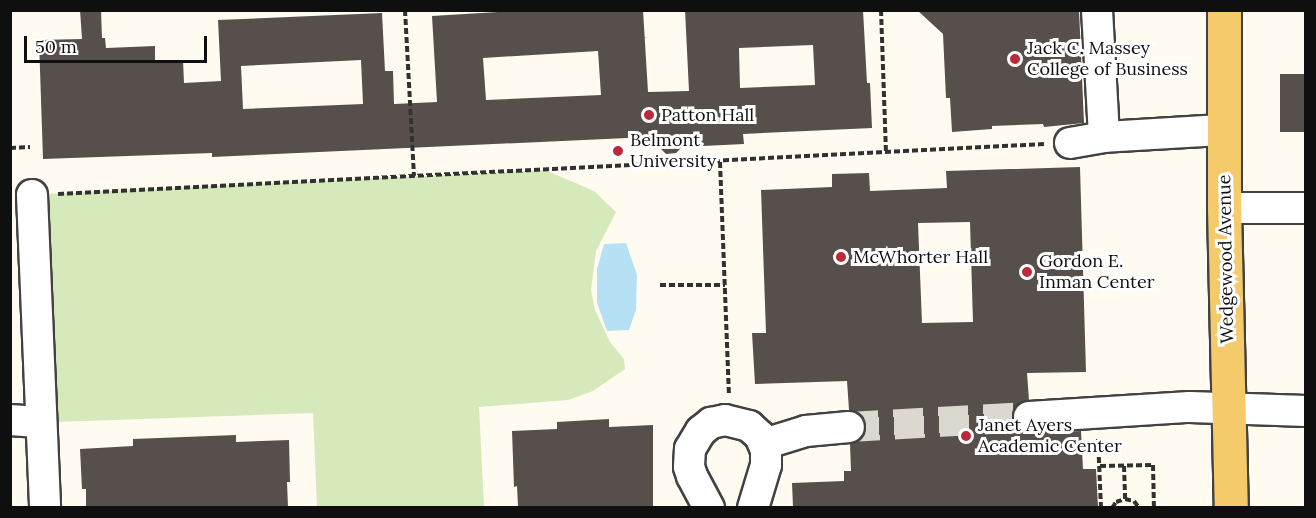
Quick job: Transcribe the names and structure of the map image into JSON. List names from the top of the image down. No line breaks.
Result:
{"streets":{"main road":["Wedgewood Avenue"]},"places":["Jack C. Massey College of Business","Patton Hall","Belmont University","McWhorter Hall","Gordon E. Inman Center","Janet Ayers Academic Center"],"scale_bar":"50 m"}
